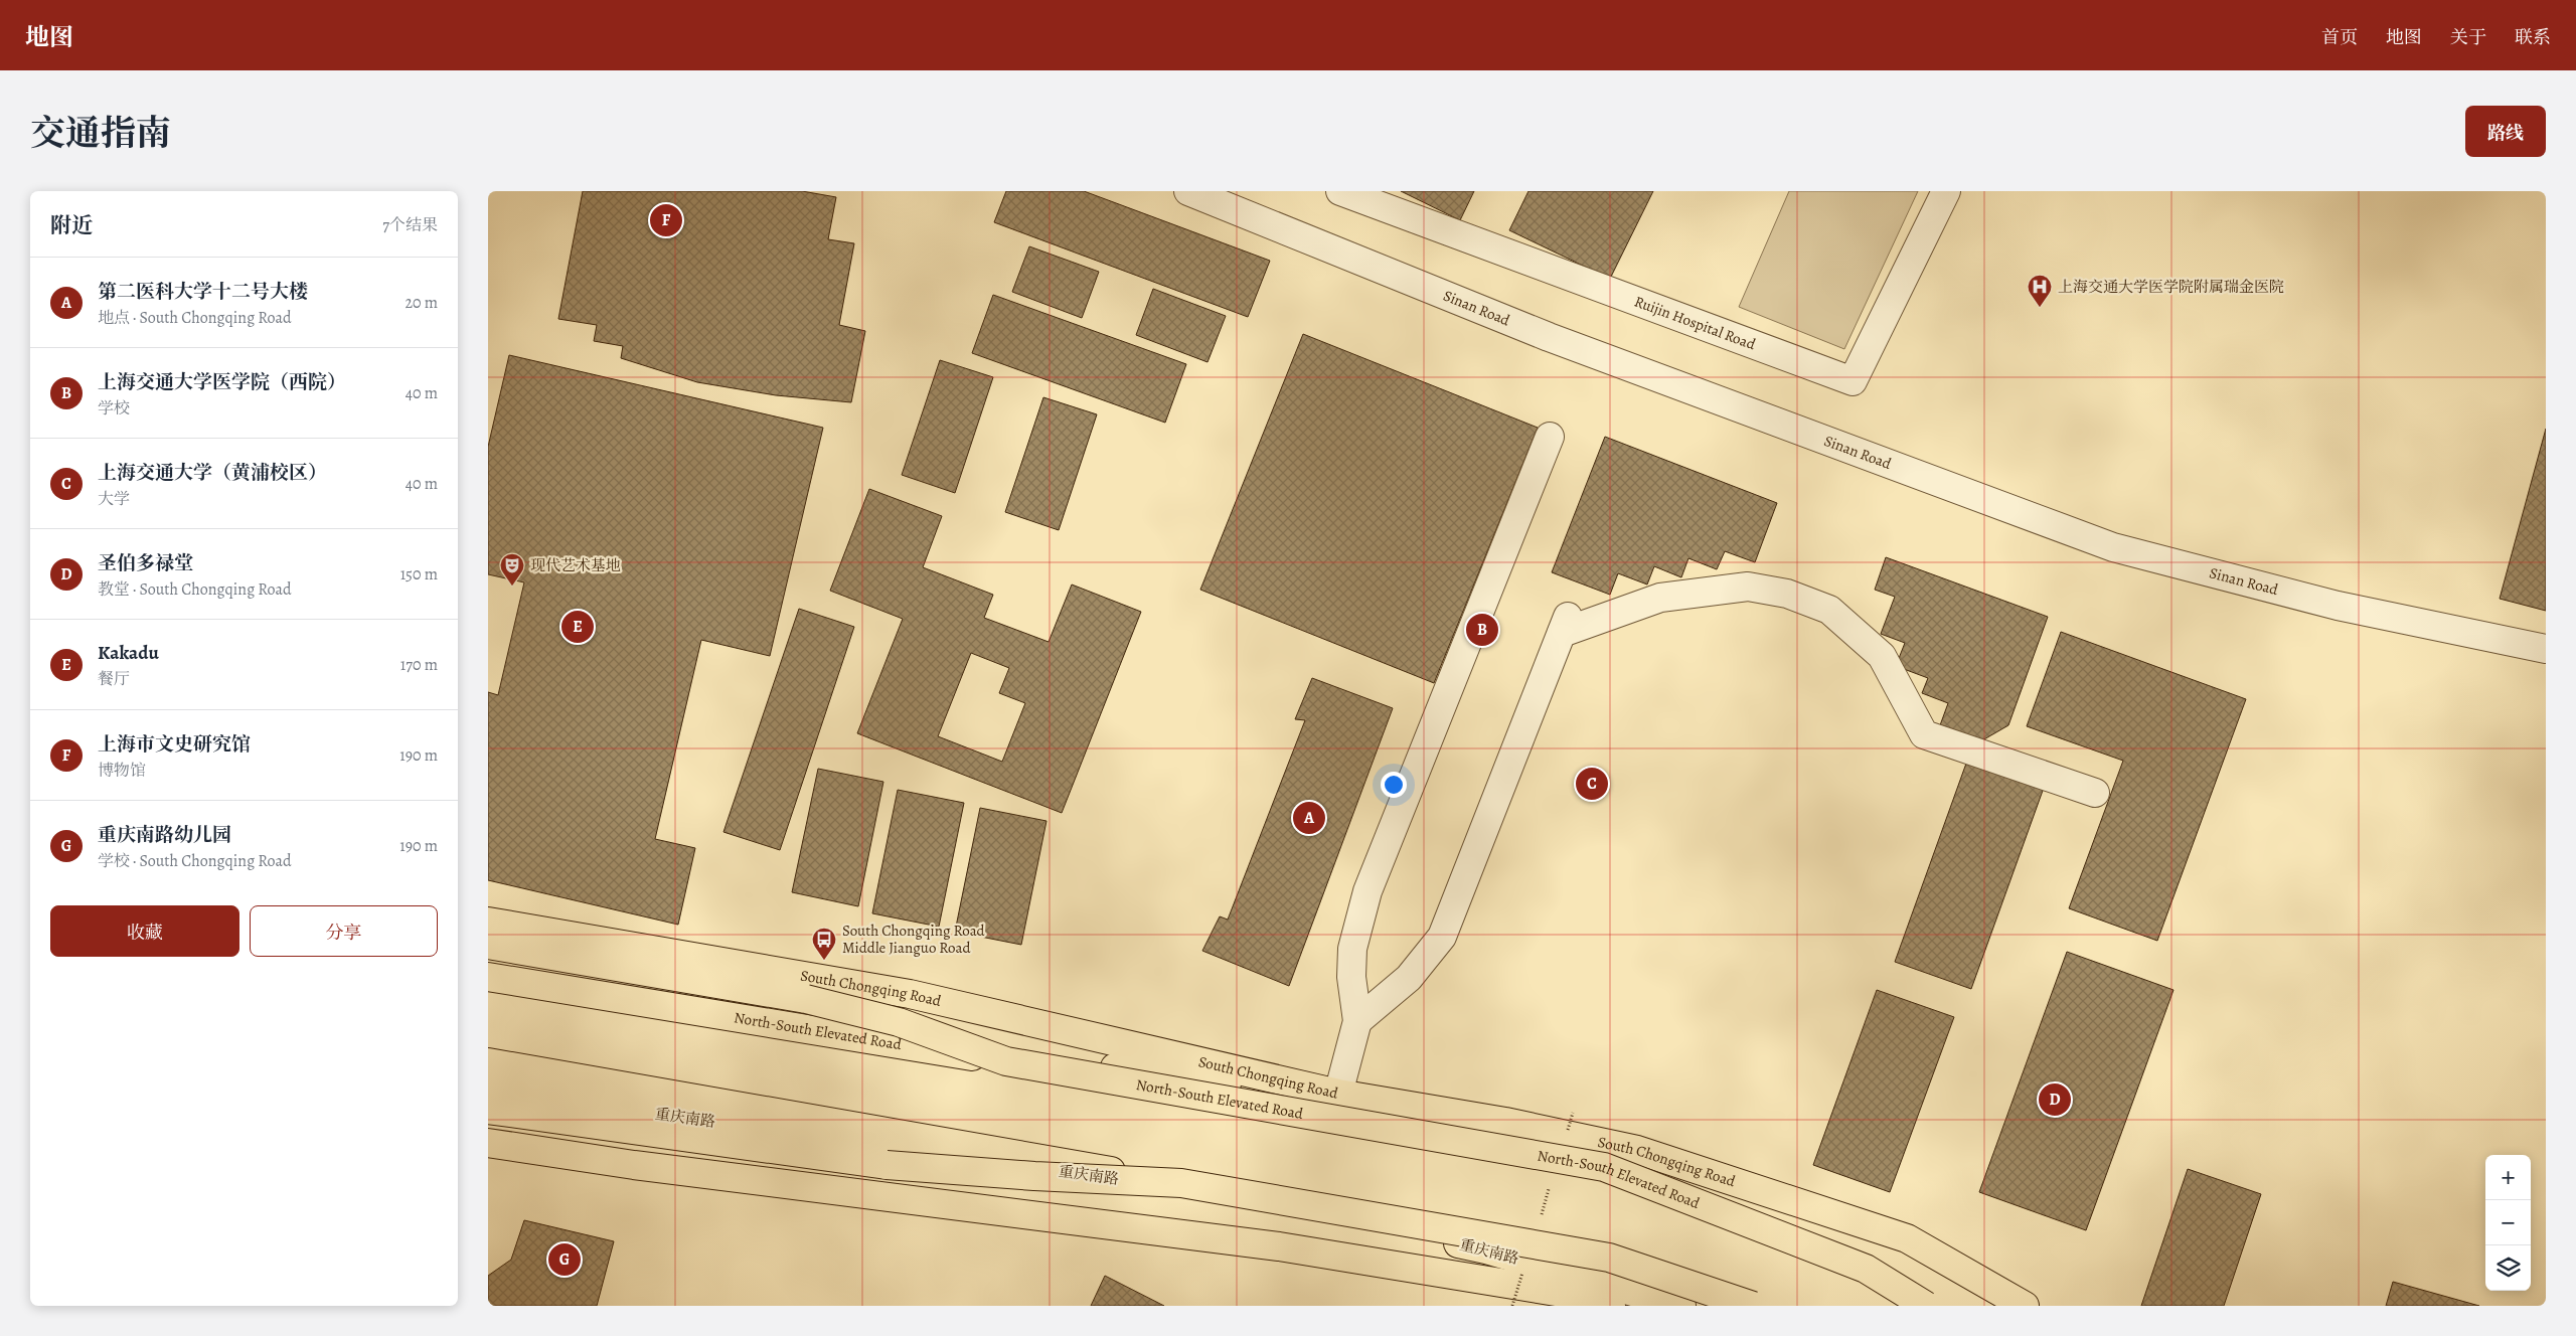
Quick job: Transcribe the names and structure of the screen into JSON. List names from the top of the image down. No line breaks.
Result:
{"streets":{"main road":["South Chongqing Road","North-South Elevated Road","重庆南路"],"street":["Sinan Road","Ruijin Hospital Road"]},"places":{"hospital":["上海交通大学医学院附属瑞金医院"],"theatre":["现代艺术基地"],"bus stop":["South Chongqing Road Middle Jianguo Road"]},"page":{"header":"地图","nav":["首页","地图","关于","联系"],"title":"交通指南","buttons":["路线",["收藏","分享"]],"heading":["附近","7个结果"],"pins":["F","E","B","C","A","D","G"],"list":[{"mark":"A","name":"第二医科大学十二号大楼","note":"地点 · South Chongqing Road","value":"20 m"},{"mark":"B","name":"上海交通大学医学院（西院）","note":"学校","value":"40 m"},{"mark":"C","name":"上海交通大学（黄浦校区）","note":"大学","value":"40 m"},{"mark":"D","name":"圣伯多禄堂","note":"教堂 · South Chongqing Road","value":"150 m"},{"mark":"E","name":"Kakadu","note":"餐厅","value":"170 m"},{"mark":"F","name":"上海市文史研究馆","note":"博物馆","value":"190 m"},{"mark":"G","name":"重庆南路幼儿园","note":"学校 · South Chongqing Road","value":"190 m"}],"map_buttons":["+","−"]}}
